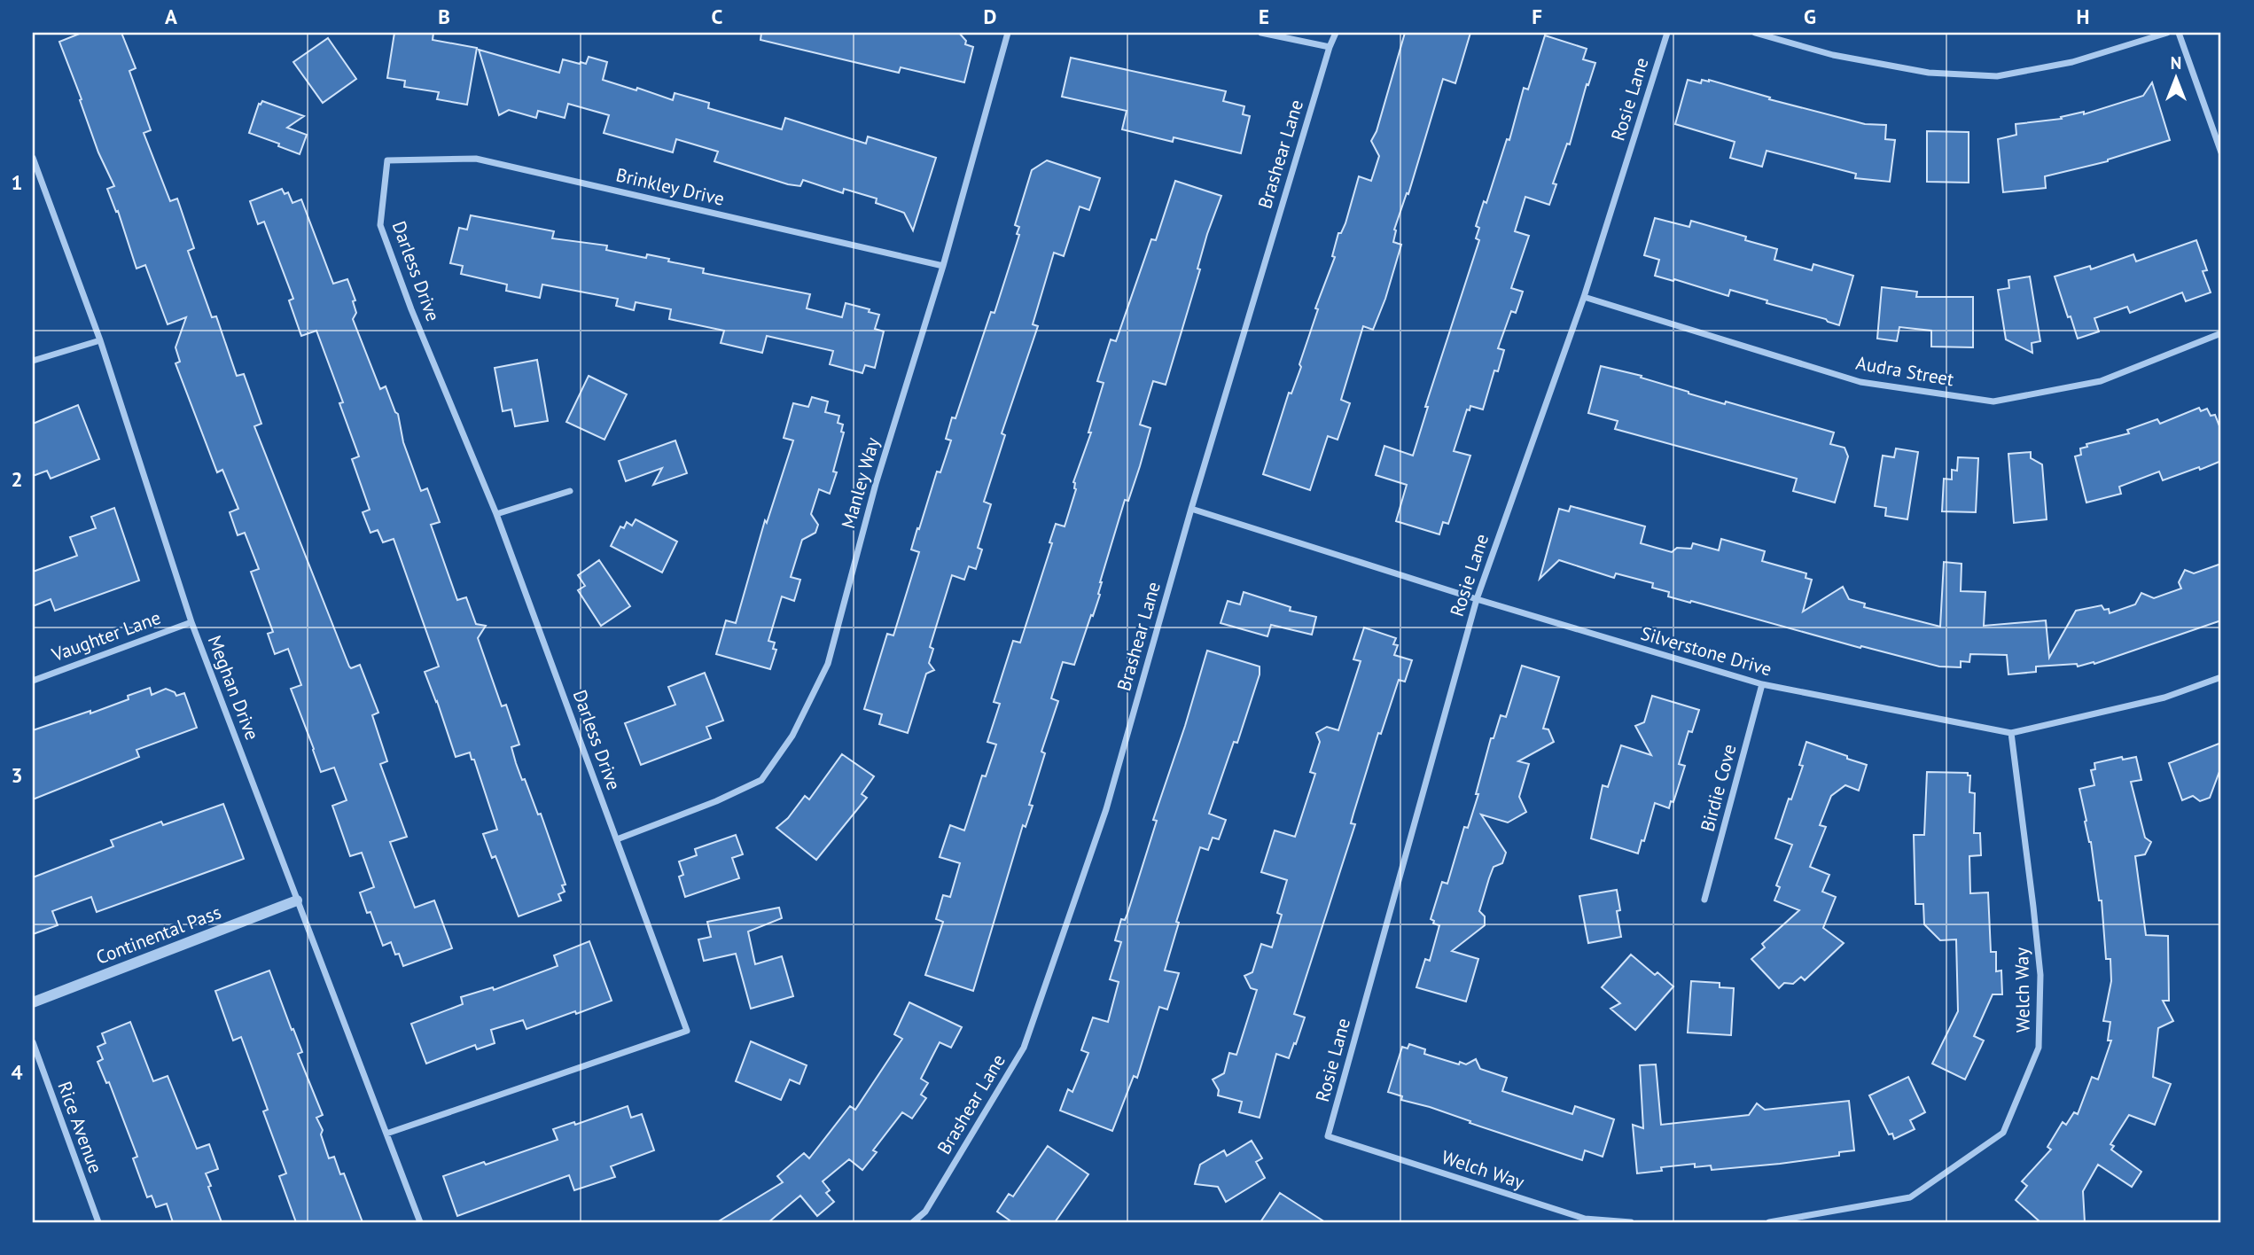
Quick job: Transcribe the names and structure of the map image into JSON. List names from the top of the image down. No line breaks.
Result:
{"streets":{"street":["Rosie Lane","Brashear Lane","Brinkley Drive","Darless Drive","Audra Street","Manley Way","Vaughter Lane","Silverstone Drive","Meghan Drive","Birdie Cove","Continental Pass","Welch Way","Rice Avenue"]},"crossings":[["Rosie Lane","Audra Street"],["Rosie Lane","Silverstone Drive"],["Rosie Lane","Welch Way"],["Brashear Lane","Silverstone Drive"],["Brinkley Drive","Darless Drive"],["Brinkley Drive","Manley Way"],["Darless Drive","Manley Way"],["Darless Drive","Meghan Drive"],["Vaughter Lane","Meghan Drive"],["Silverstone Drive","Birdie Cove"],["Silverstone Drive","Welch Way"],["Meghan Drive","Continental Pass"]],"north":"top","grid":{"columns":["A","B","C","D","E","F","G","H"],"rows":["1","2","3","4"]}}
